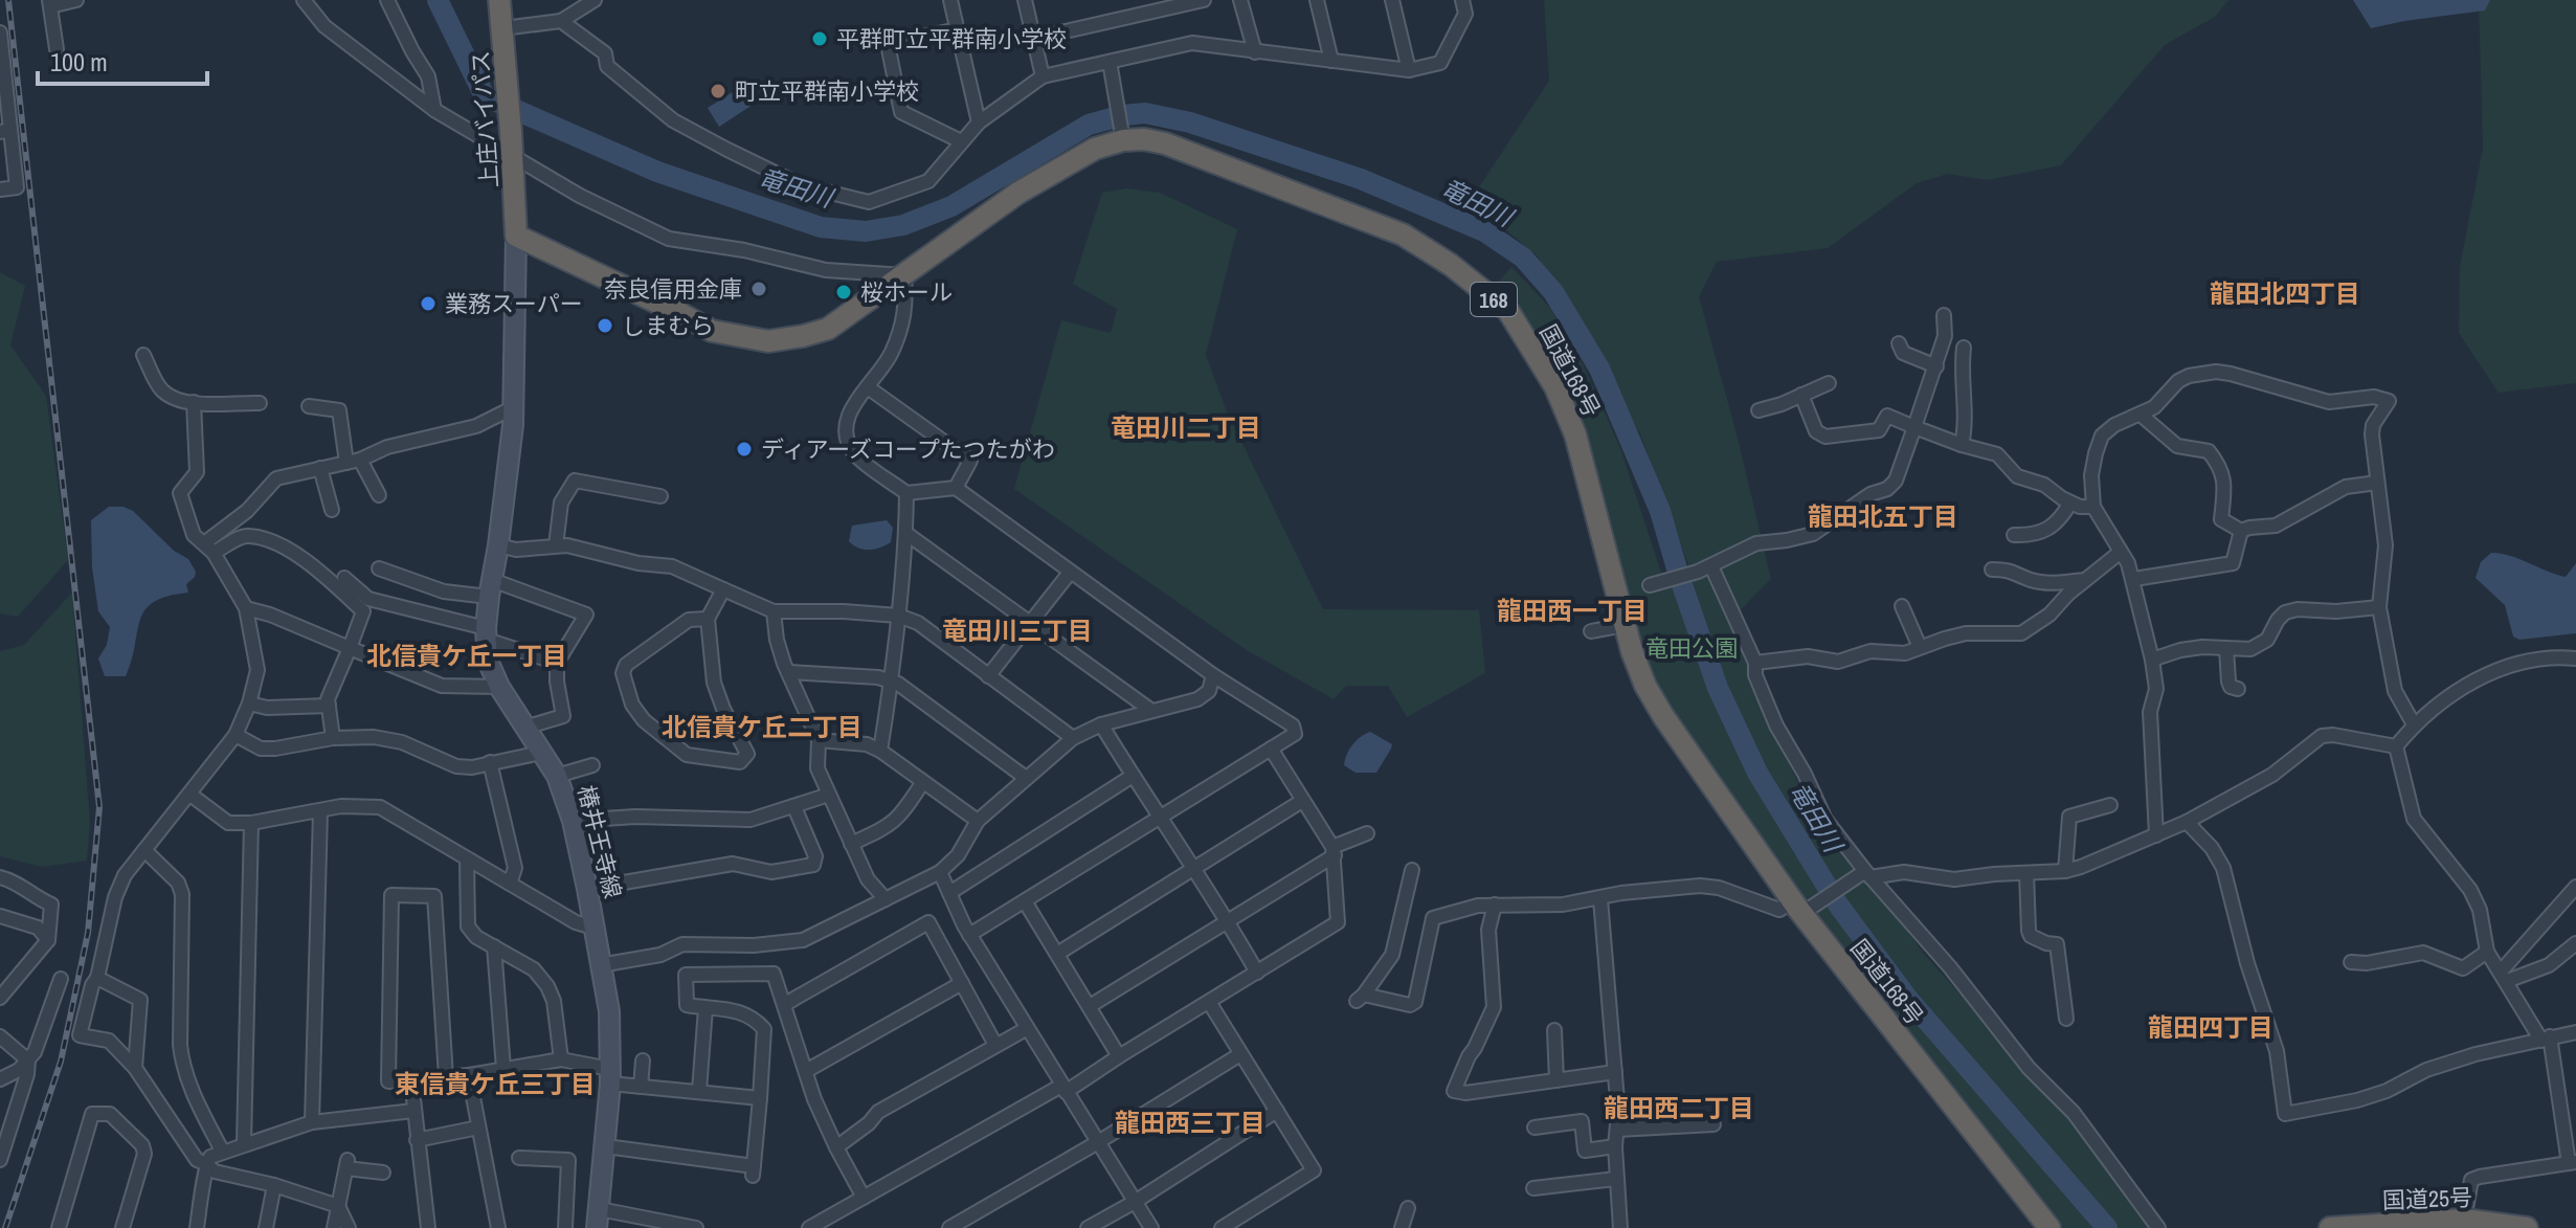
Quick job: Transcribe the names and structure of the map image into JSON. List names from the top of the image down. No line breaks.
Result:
{"streets":{"highway":["上庄バイパス","168","国道168号","国道25号"],"main road":["椿井王寺線"]},"crossings":[["上庄バイパス","国道168号"],["上庄バイパス","椿井王寺線"],["国道168号","椿井王寺線"]],"districts":["龍田北四丁目","竜田川二丁目","龍田北五丁目","龍田西一丁目","竜田川三丁目","北信貴ケ丘一丁目","北信貴ケ丘二丁目","龍田四丁目","東信貴ケ丘三丁目","龍田西二丁目","龍田西三丁目"],"water":["竜田川"],"parks":["竜田公園"],"places":["平群町立平群南小学校","町立平群南小学校","奈良信用金庫","桜ホール","業務スーパー","しまむら","ディアーズコープたつたがわ"],"scale_bar":"100 m"}
